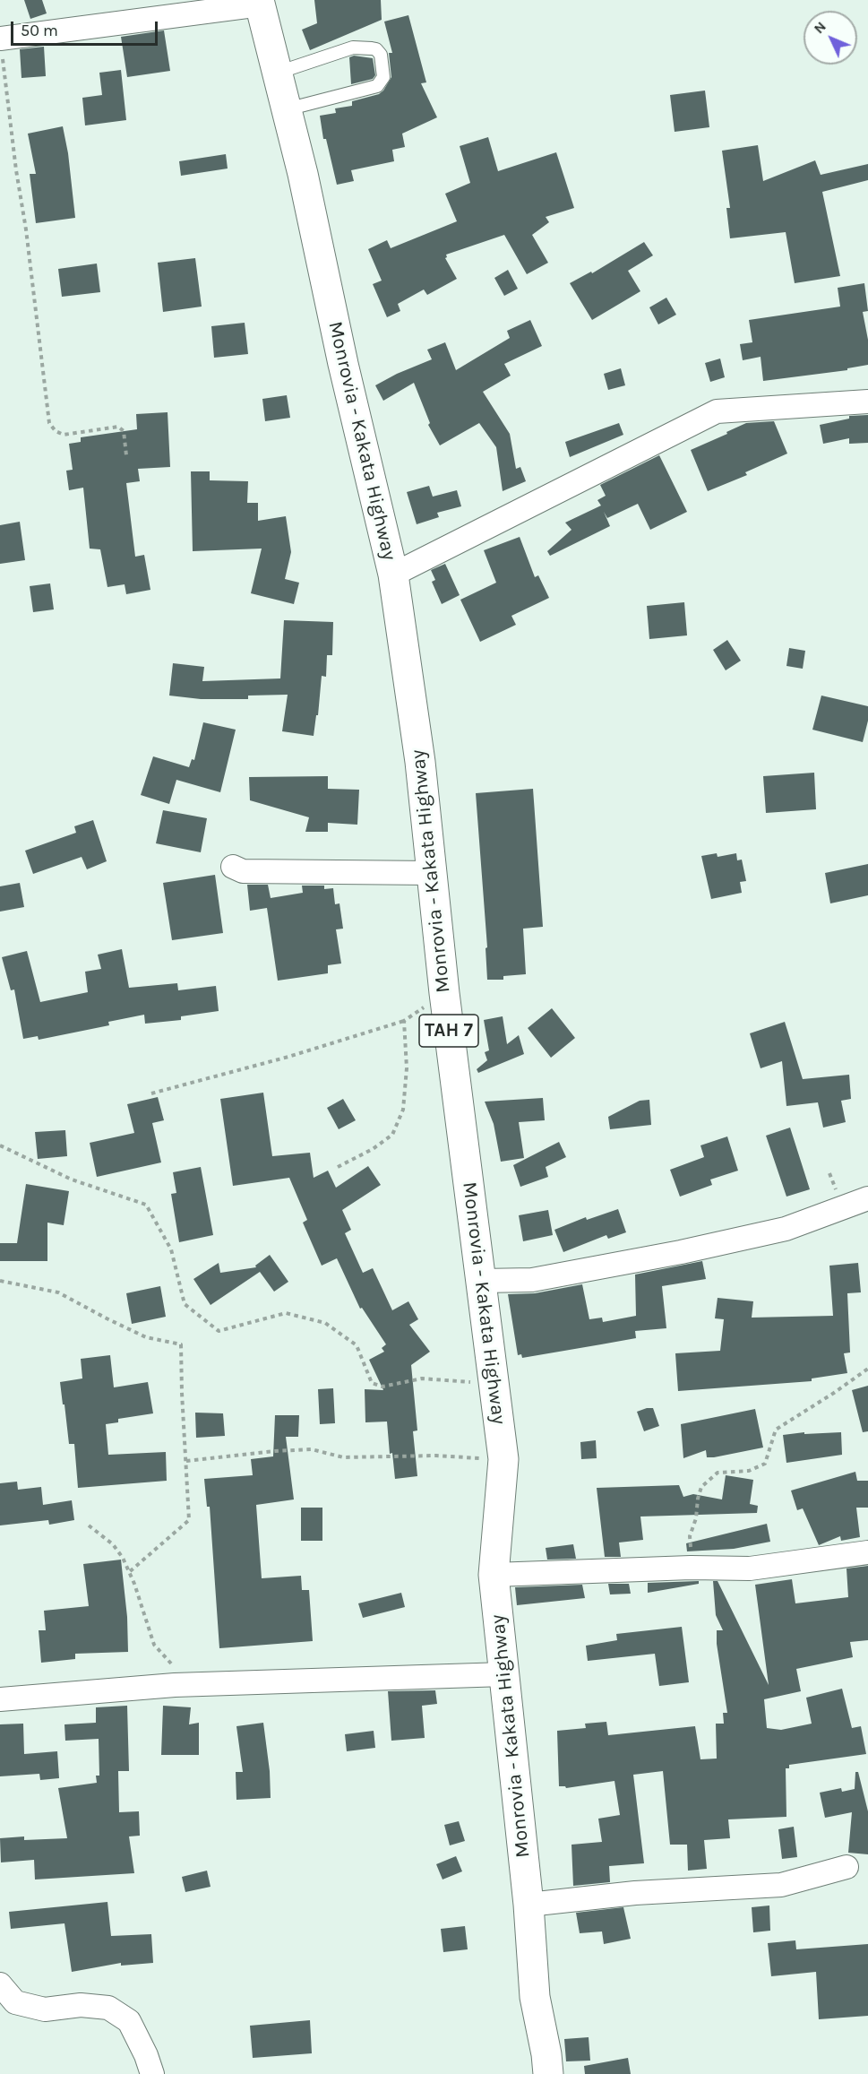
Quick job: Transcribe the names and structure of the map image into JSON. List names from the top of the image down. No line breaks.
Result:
{"streets":{"highway":["Monrovia - Kakata Highway","TAH 7"]},"scale_bar":"50 m","north":"top left"}
